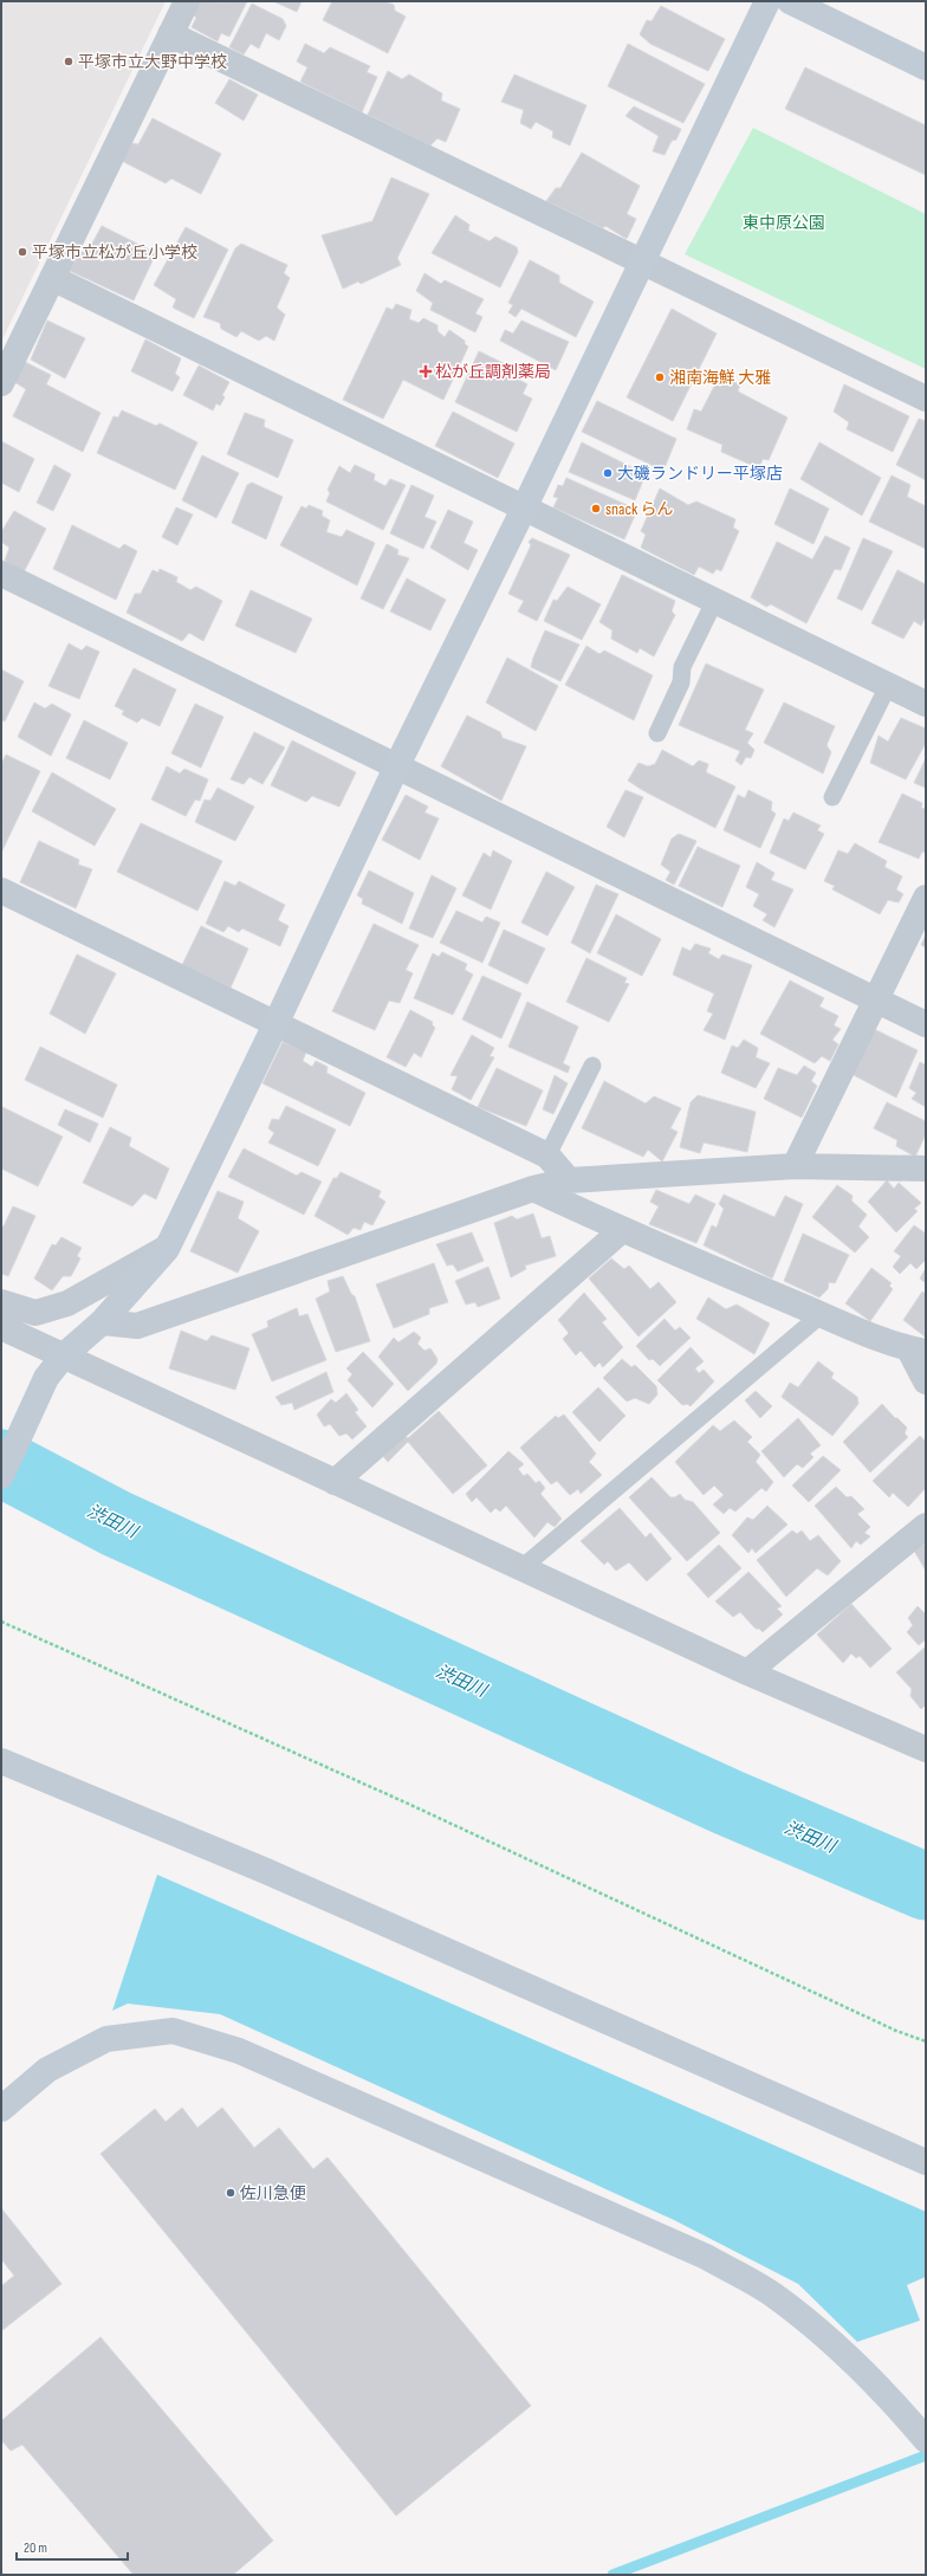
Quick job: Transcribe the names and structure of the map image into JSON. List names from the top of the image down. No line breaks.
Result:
{"water":["渋田川"],"parks":["東中原公園"],"places":{"other":["平塚市立大野中学校","平塚市立松が丘小学校","湘南海鮮 大雅","大磯ランドリー平塚店","snack らん","佐川急便"],"health":["松が丘調剤薬局"]},"scale_bar":"20 m"}
